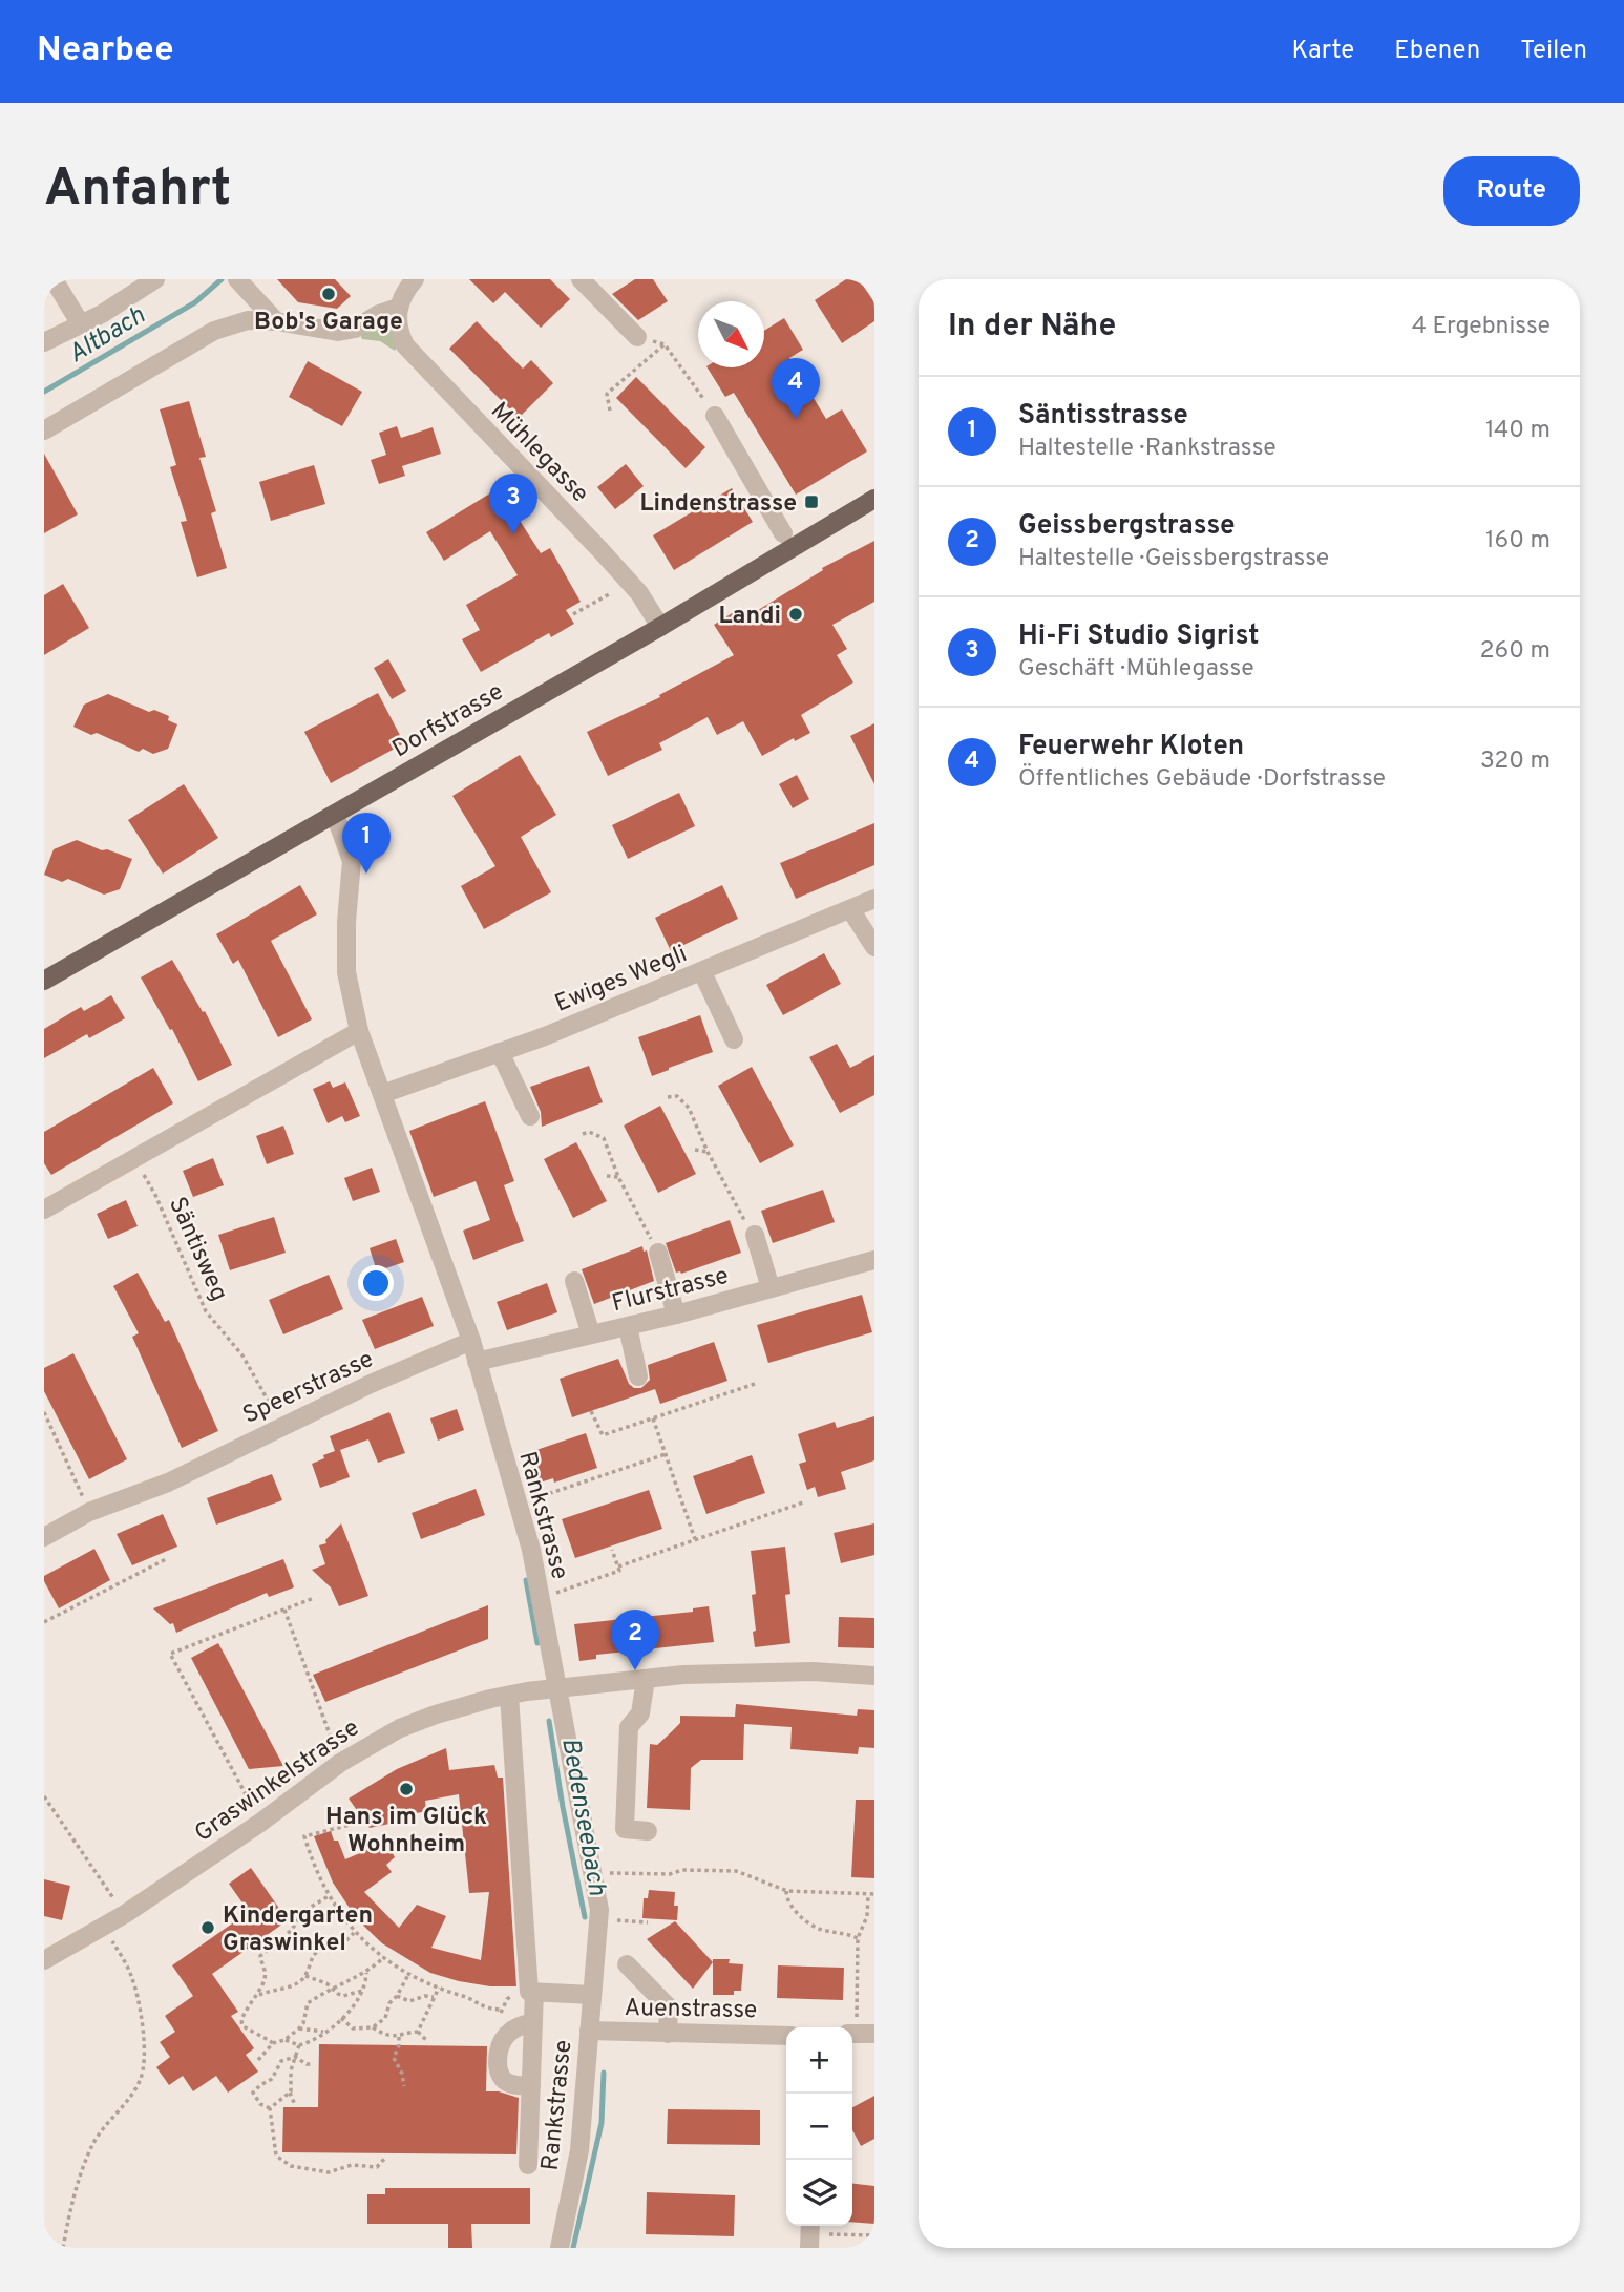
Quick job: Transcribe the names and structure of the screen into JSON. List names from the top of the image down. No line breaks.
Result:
{"streets":{"main road":["Dorfstrasse"],"street":["Mühlegasse","Ewiges Wegli","Flurstrasse","Speerstrasse","Rankstrasse","Graswinkelstrasse","Auenstrasse"],"path":["Säntisweg"]},"crossings":[["Mühlegasse","Dorfstrasse"],["Dorfstrasse","Rankstrasse"],["Ewiges Wegli","Rankstrasse"],["Säntisweg","Speerstrasse"],["Flurstrasse","Rankstrasse"],["Speerstrasse","Rankstrasse"],["Rankstrasse","Graswinkelstrasse"],["Rankstrasse","Auenstrasse"]],"water":["Altbach","Bedenseebach"],"places":{"other":["Bob's Garage","Landi","Hans im Glück Wohnheim","Kindergarten Graswinkel"],"transit":["Lindenstrasse"]},"north":"bottom right","page":{"header":"Nearbee","nav":["Karte","Ebenen","Teilen"],"buttons":"Route","title":"Anfahrt","heading":["In der Nähe","4 Ergebnisse"],"pins":["4","3","1","2"],"list":[{"mark":"1","name":"Säntisstrasse","note":"Haltestelle · Rankstrasse","value":"140 m"},{"mark":"2","name":"Geissbergstrasse","note":"Haltestelle · Geissbergstrasse","value":"160 m"},{"mark":"3","name":"Hi-Fi Studio Sigrist","note":"Geschäft · Mühlegasse","value":"260 m"},{"mark":"4","name":"Feuerwehr Kloten","note":"Öffentliches Gebäude · Dorfstrasse","value":"320 m"}],"map_buttons":["+","−"]}}
